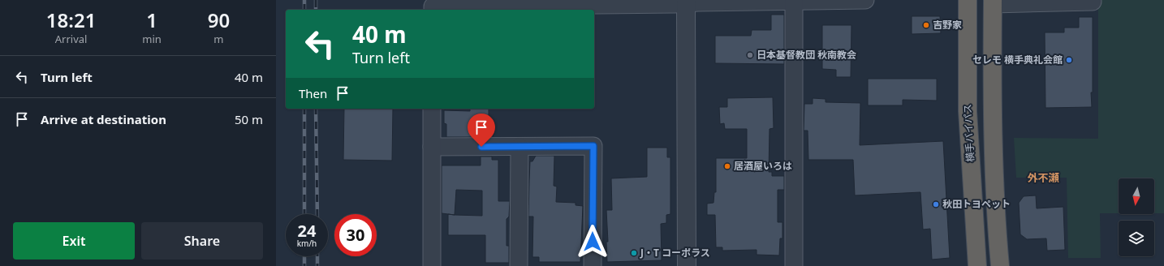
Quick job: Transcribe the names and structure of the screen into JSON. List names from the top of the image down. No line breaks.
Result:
{"streets":{"highway":["横手バイパス"]},"districts":["外不瀬"],"places":["吉野家","日本基督教団 秋南教会","セレモ 横手典礼会館","居酒屋いろは","秋田トヨペット","J・T コーポラス"],"north":"bottom","page":{"eta":["18:21","Arrival","1","min","90","m"],"turn":["40 m","Turn left"],"list":[{"name":"Turn left","value":"40 m"},{"name":"Arrive at destination","value":"50 m"}],"then":"Then","speed":"24 km/h","limit":"30","buttons":["Exit","Share"]}}
